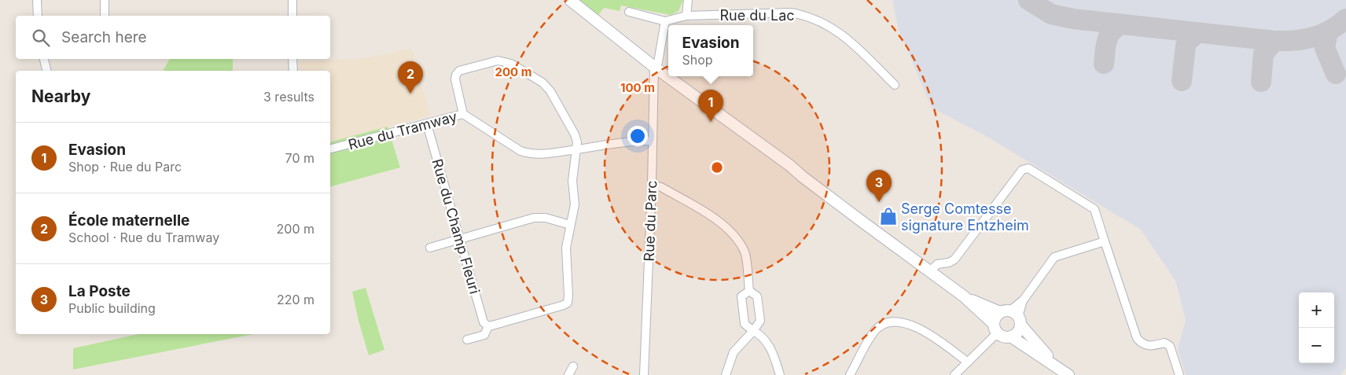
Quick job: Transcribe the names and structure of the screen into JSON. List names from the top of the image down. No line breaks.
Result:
{"streets":{"street":["Rue du Lac","Rue du Tramway","Rue du Parc","Rue du Champ Fleuri"]},"crossings":[["Rue du Tramway","Rue du Parc"],["Rue du Tramway","Rue du Champ Fleuri"]],"places":{"shop":["Serge Comtesse signature Entzheim"]},"page":{"search":"Search here","popup":["Evasion","Shop"],"pins":["2","1","3"],"heading":["Nearby","3 results"],"list":[{"mark":"1","name":"Evasion","note":"Shop · Rue du Parc","value":"70 m"},{"mark":"2","name":"École maternelle","note":"School · Rue du Tramway","value":"200 m"},{"mark":"3","name":"La Poste","note":"Public building","value":"220 m"}],"map_buttons":["+","−"]},"rings":["200 m","100 m"]}
